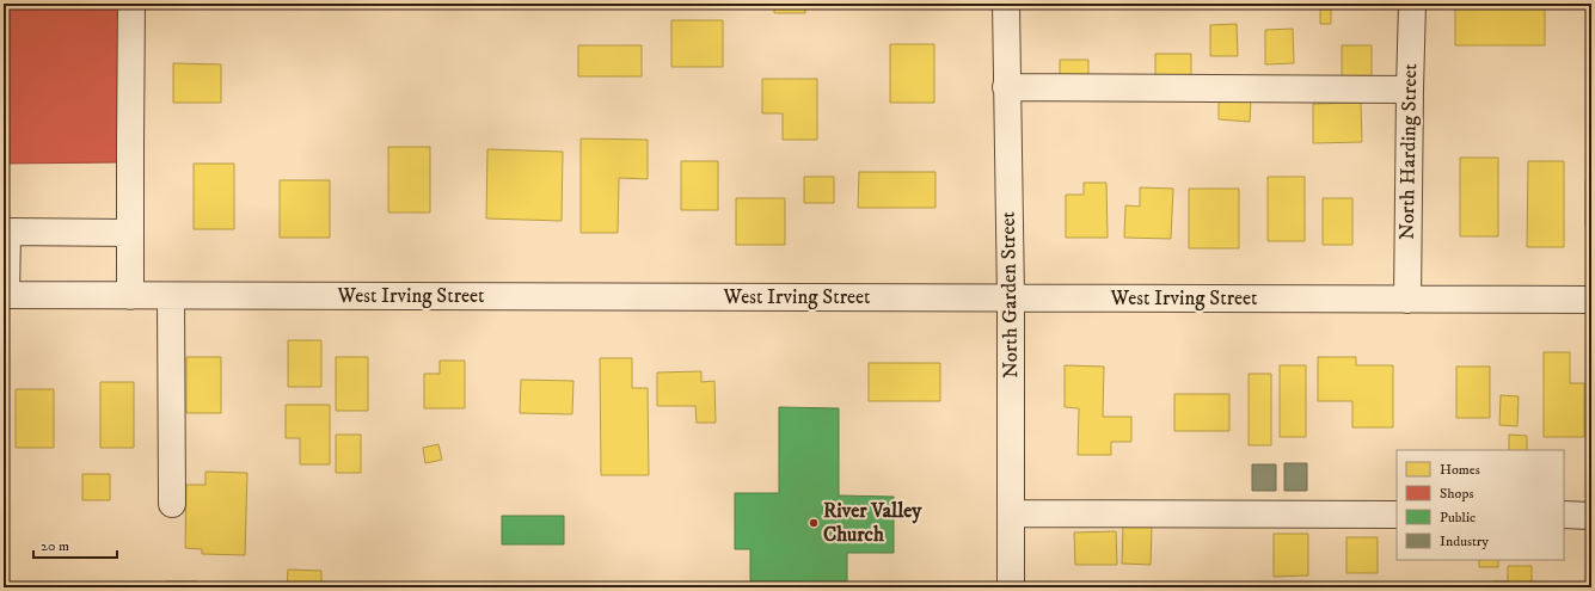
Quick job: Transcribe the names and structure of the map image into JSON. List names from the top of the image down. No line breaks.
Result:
{"streets":{"street":["North Harding Street","North Garden Street","West Irving Street"]},"crossings":[["North Harding Street","West Irving Street"],["North Garden Street","West Irving Street"]],"places":["River Valley Church"],"legend":["Homes","Shops","Public","Industry"],"scale_bar":"20 m"}
